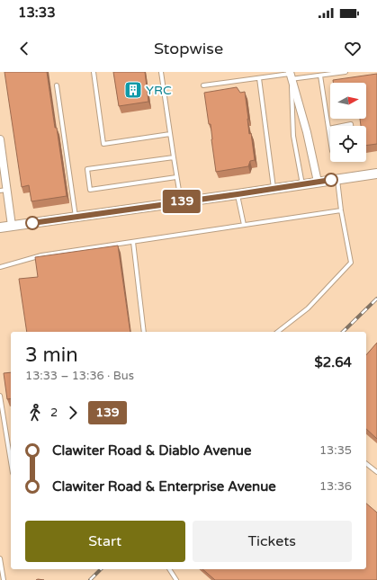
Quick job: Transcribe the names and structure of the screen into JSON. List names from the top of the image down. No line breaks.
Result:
{"places":{"building":["YRC"]},"lines":["bus line 139"],"north":"right","page":{"status":"13:33","header":"Stopwise","on_map":"139","heading":["3 min","13:33 – 13:36 · Bus","$2.64"],"legs":["2","139"],"list":[{"name":"Clawiter Road & Diablo Avenue","value":"13:35"},{"name":"Clawiter Road & Enterprise Avenue","value":"13:36"}],"buttons":["Start","Tickets"]}}
